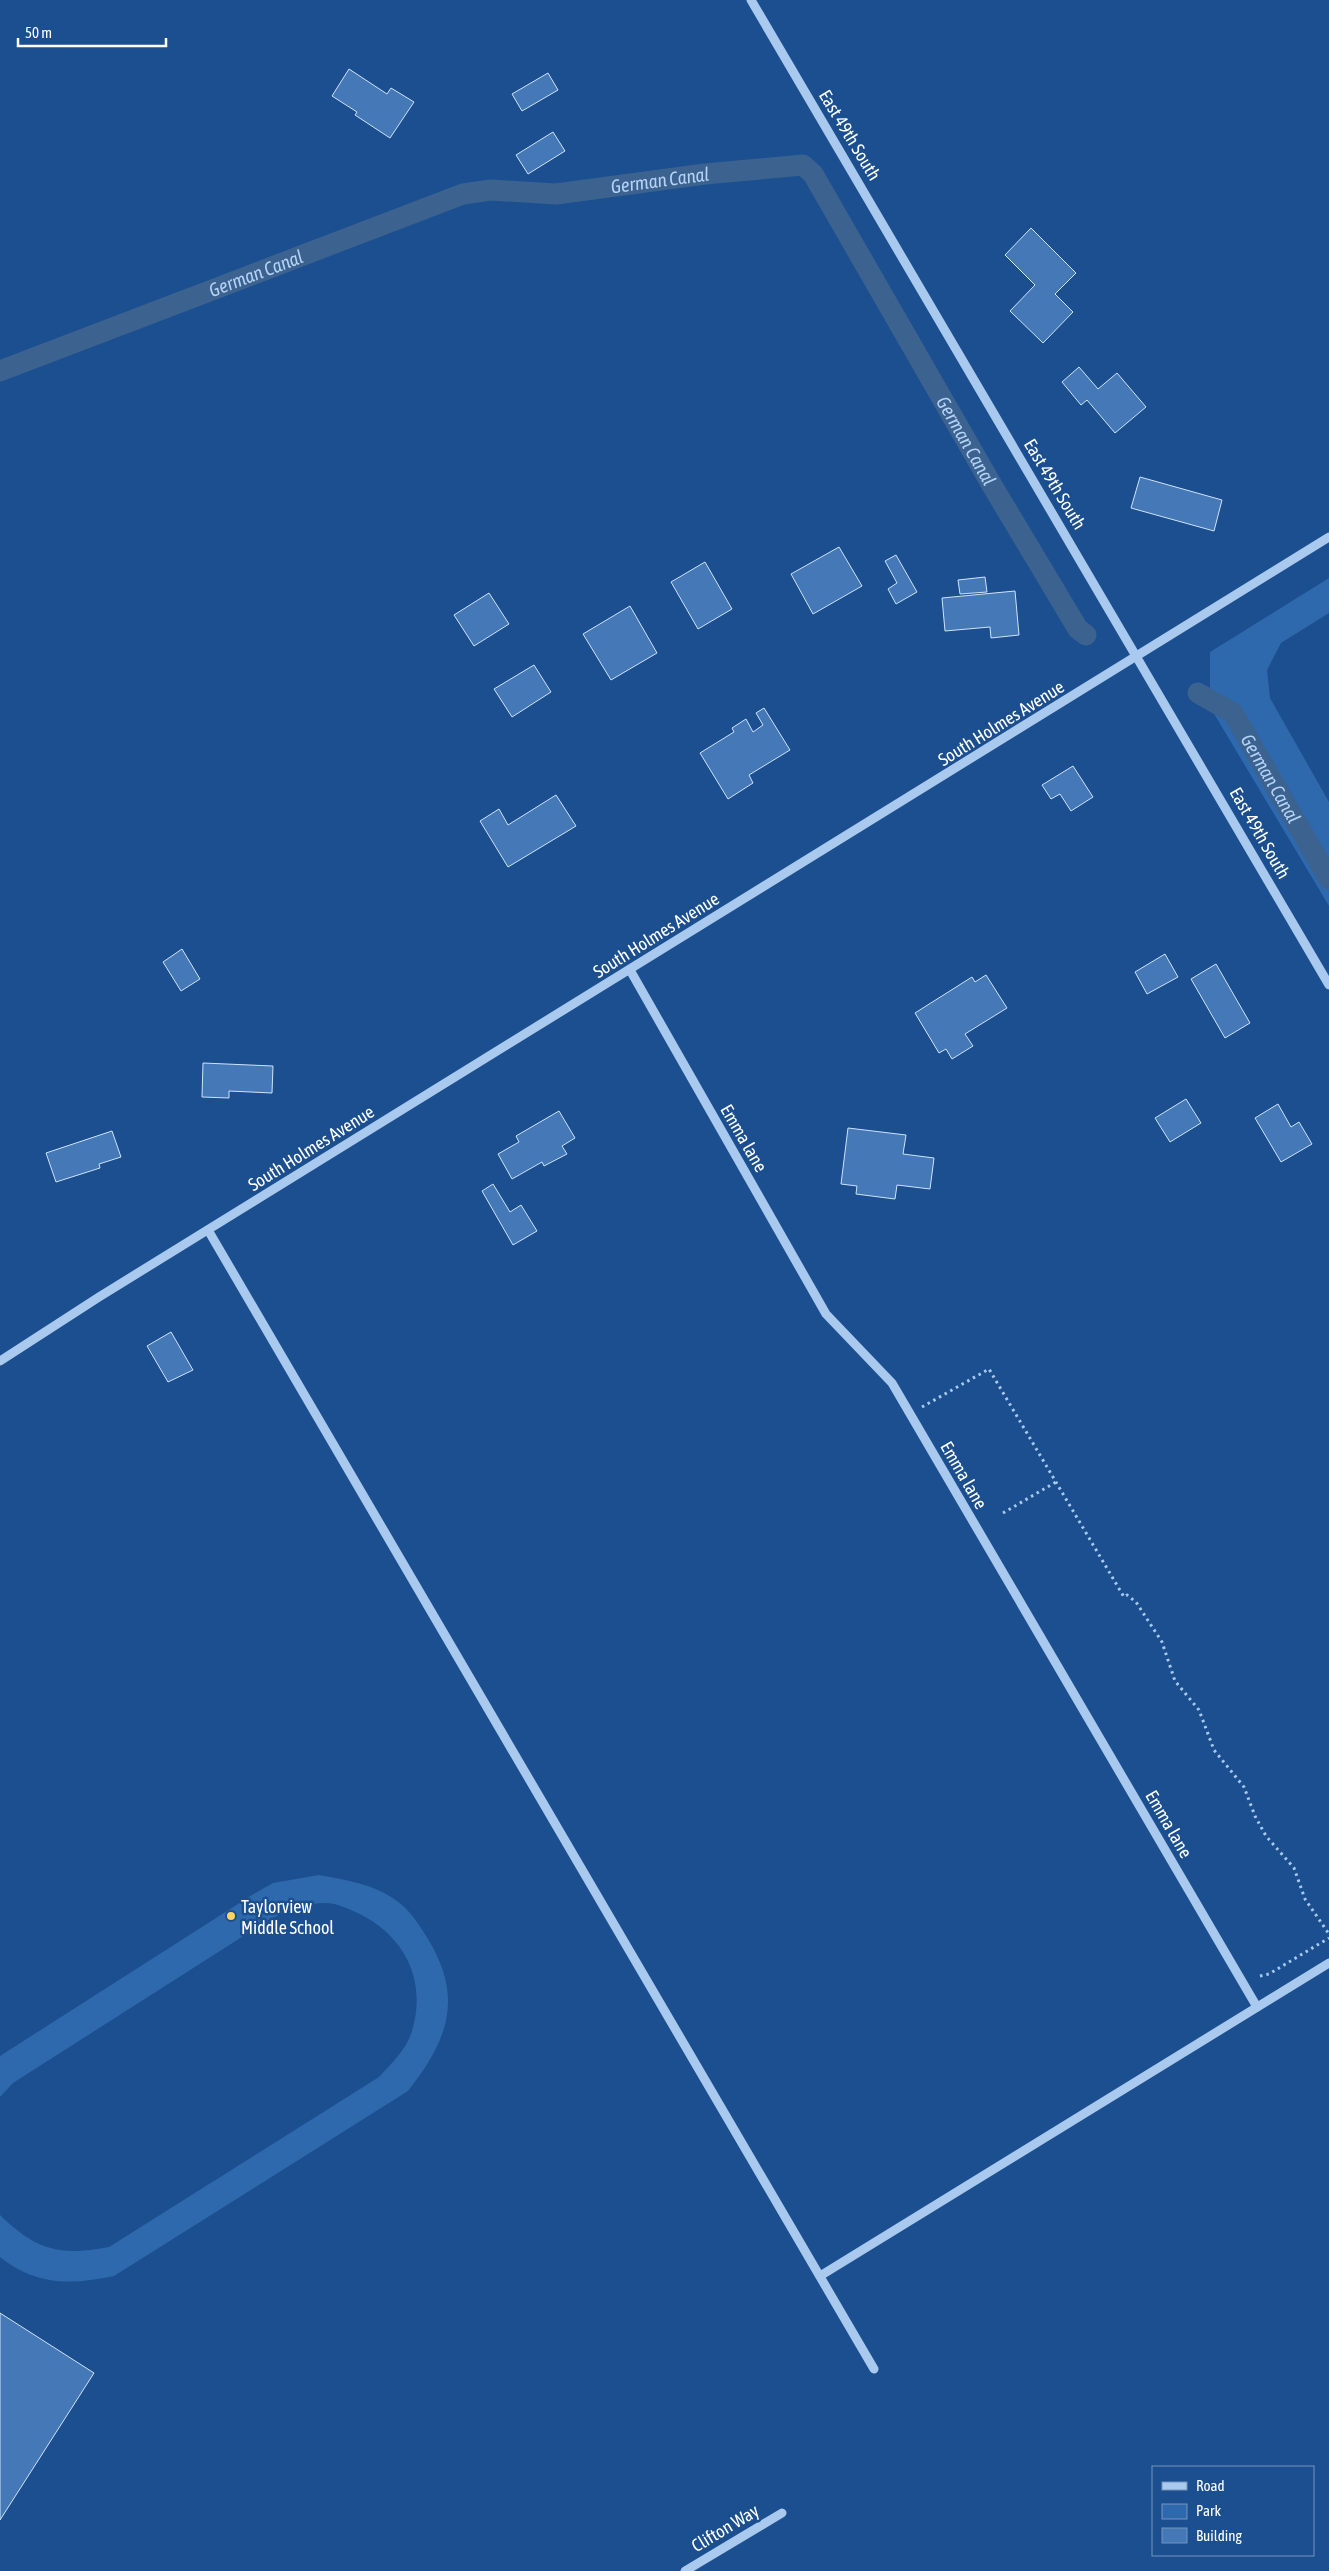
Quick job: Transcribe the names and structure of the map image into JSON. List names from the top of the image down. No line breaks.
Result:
{"streets":{"street":["East 49th South","South Holmes Avenue","Emma lane","Clifton Way"]},"crossings":[["East 49th South","South Holmes Avenue"],["South Holmes Avenue","Emma lane"]],"water":["German Canal"],"places":["Taylorview Middle School"],"legend":["Road","Park","Building"],"scale_bar":"50 m"}
